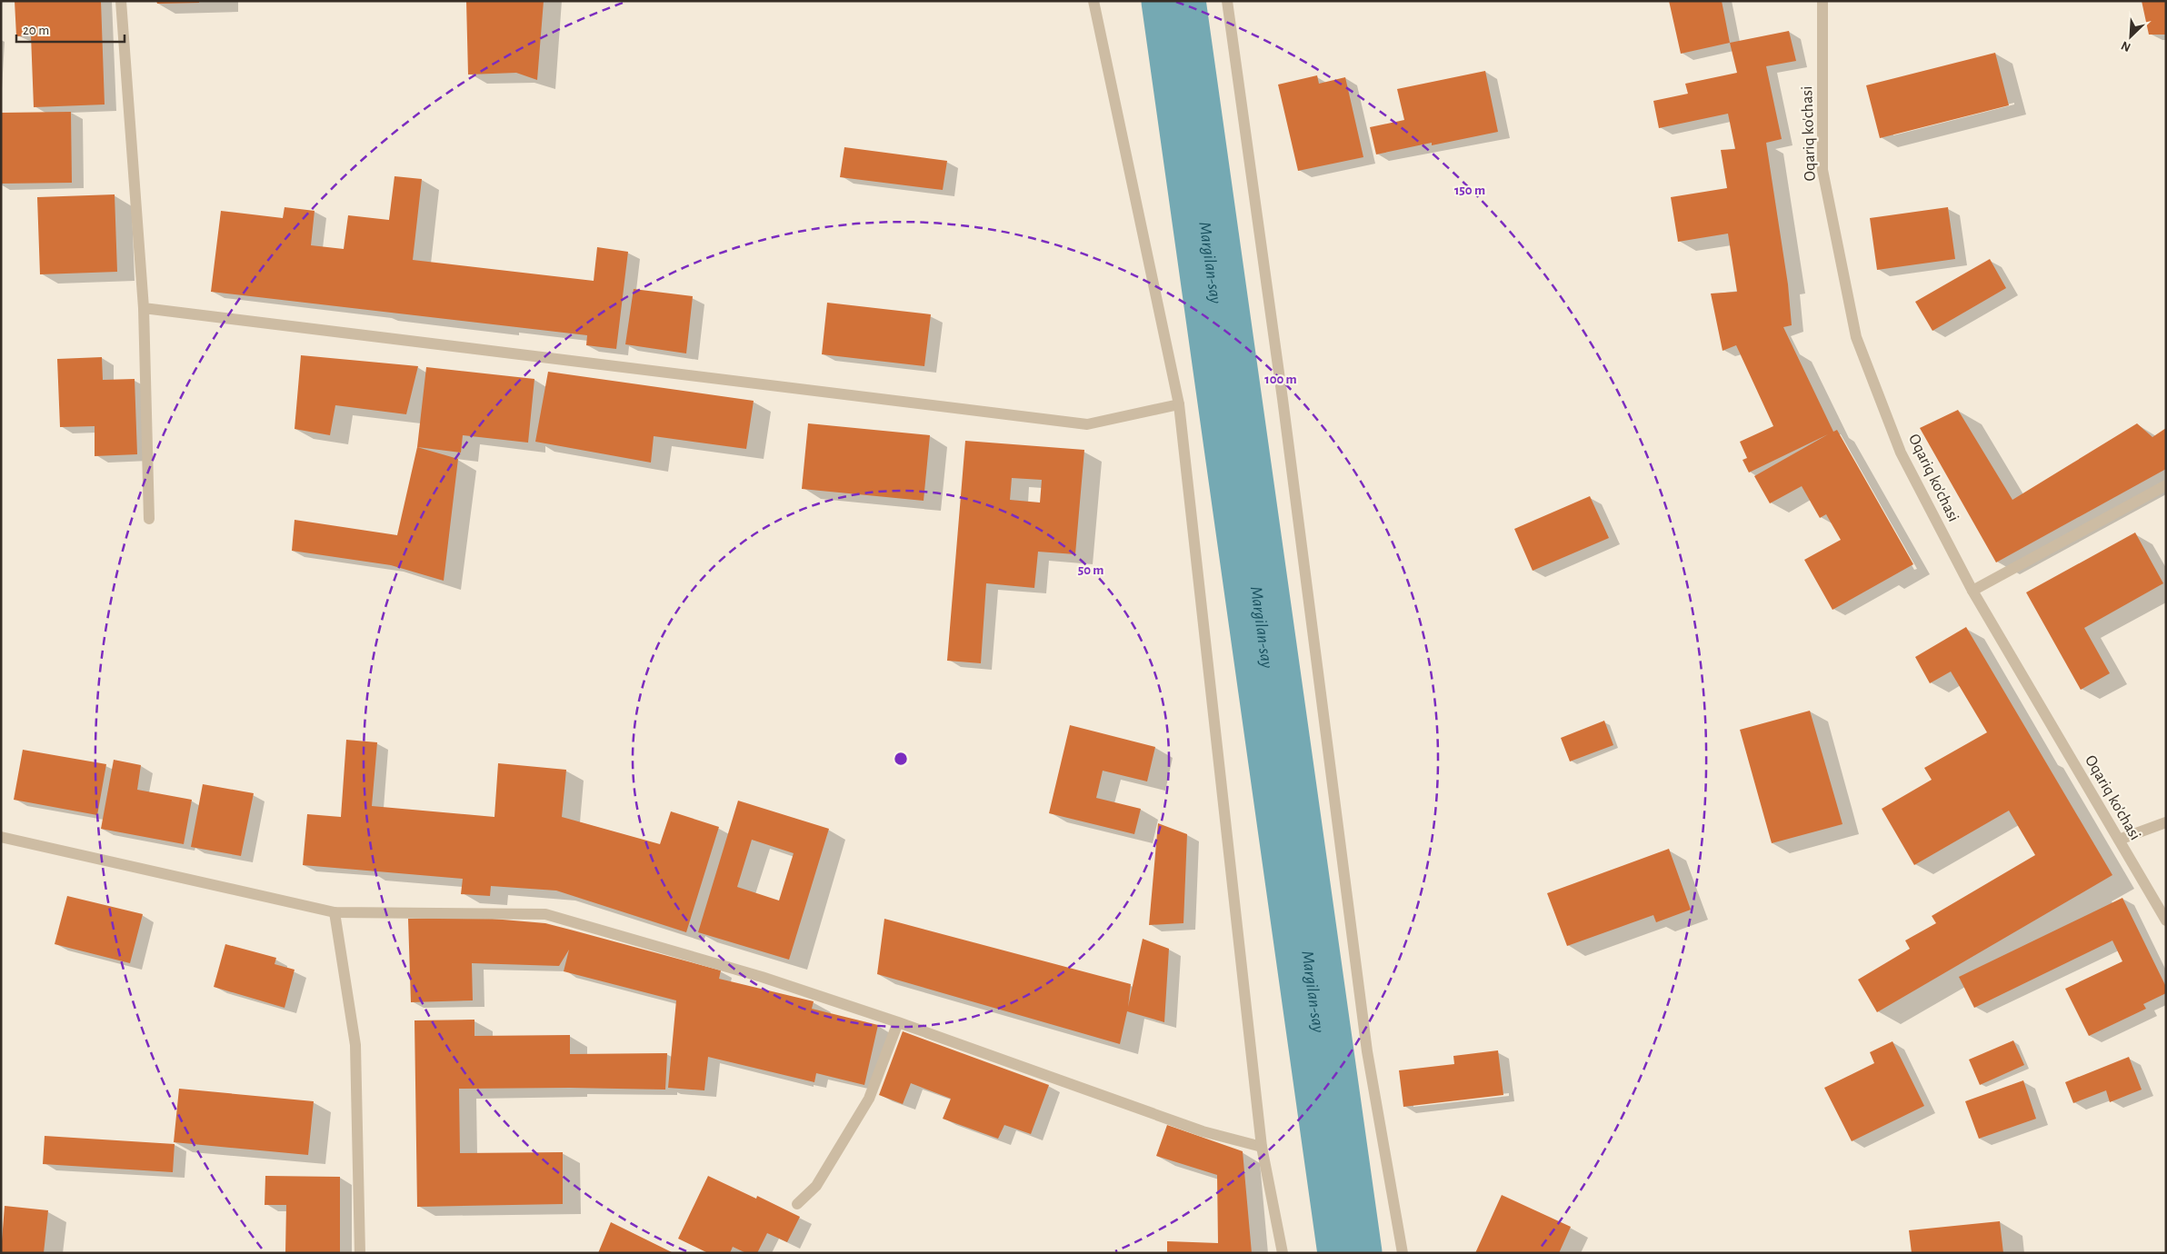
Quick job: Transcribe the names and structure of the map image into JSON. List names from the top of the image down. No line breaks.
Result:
{"streets":{"street":["Oqariq ko'chasi"]},"water":["Margilan-say"],"scale_bar":"20 m","north":"bottom left","rings":["150 m","100 m","50 m"]}
